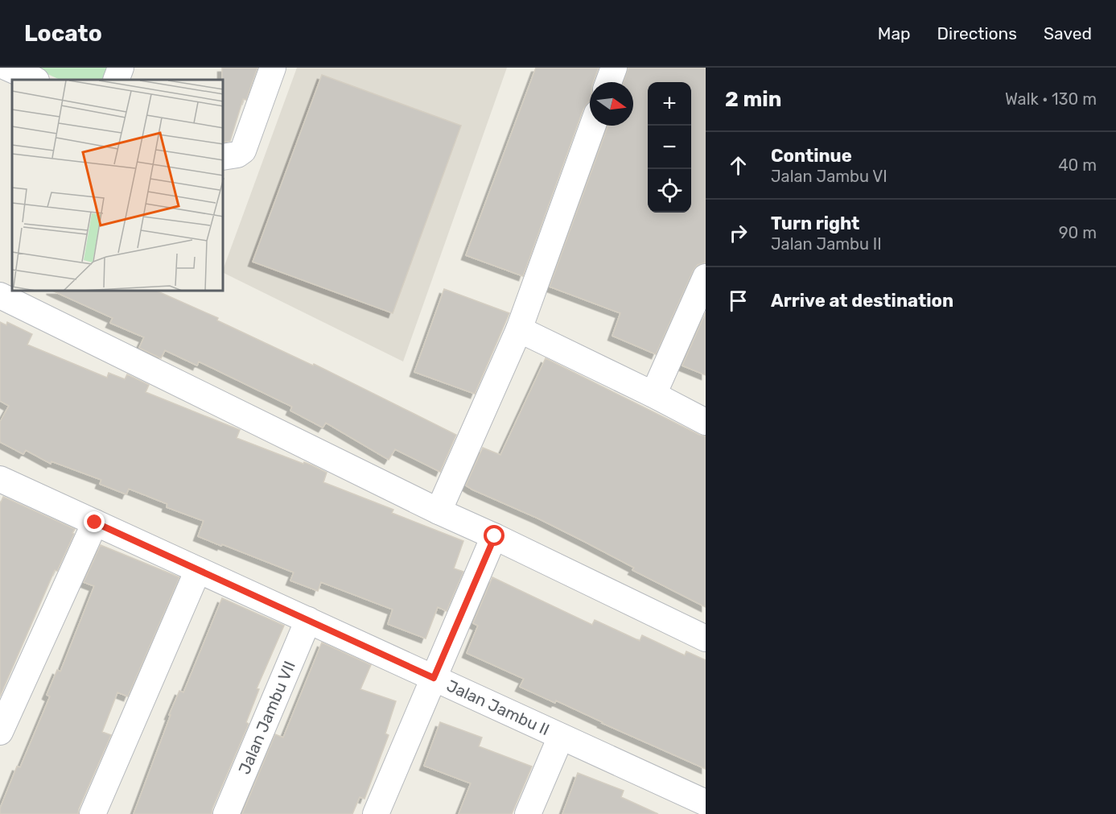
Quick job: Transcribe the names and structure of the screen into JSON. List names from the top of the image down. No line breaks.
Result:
{"streets":{"street":["Jalan Jambu II","Jalan Jambu VII"]},"crossings":[["Jalan Jambu II","Jalan Jambu VII"]],"north":"right","page":{"header":"Locato","nav":["Map","Directions","Saved"],"heading":["2 min","Walk · 130 m"],"map_buttons":["+","−"],"list":[["Continue","Jalan Jambu VI","40 m"],["Turn right","Jalan Jambu II","90 m"],"Arrive at destination"]}}
